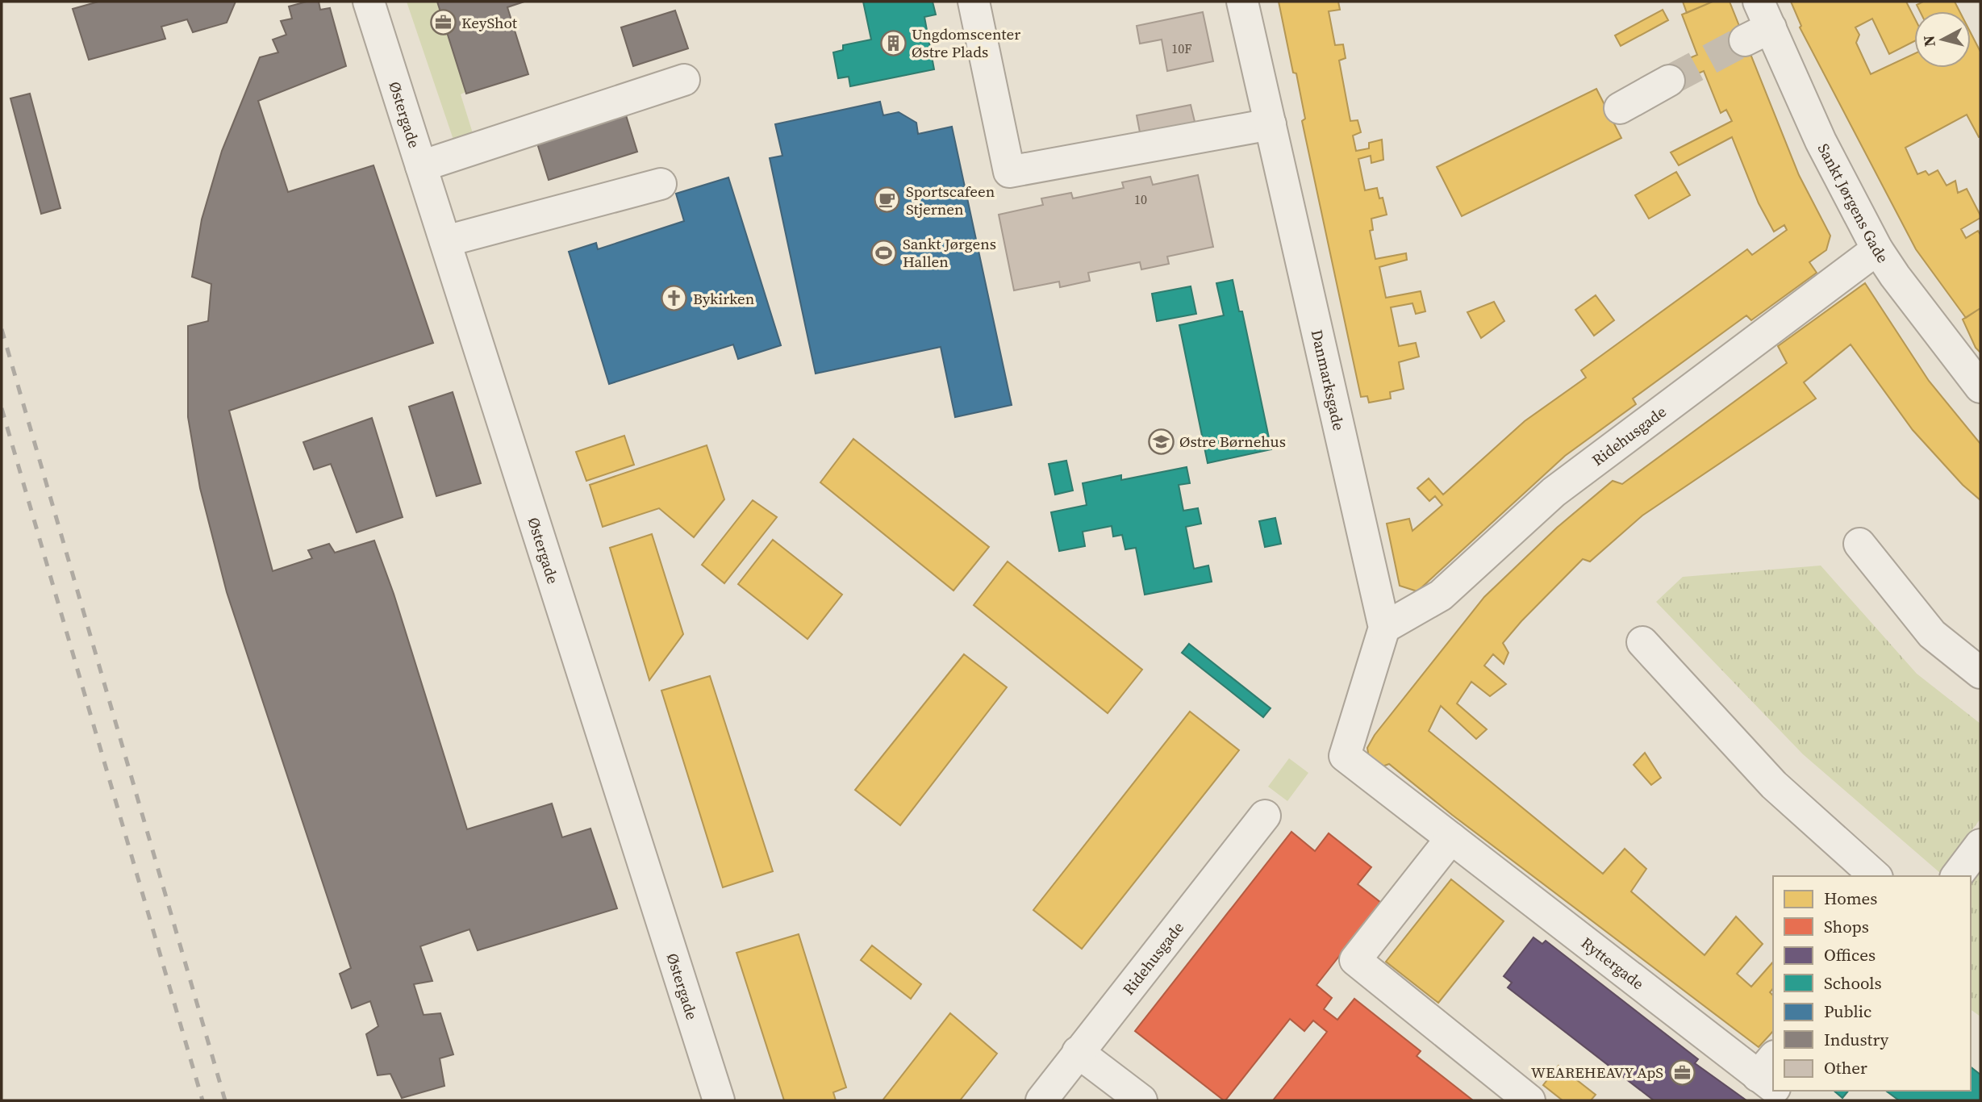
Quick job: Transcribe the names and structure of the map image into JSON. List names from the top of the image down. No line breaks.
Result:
{"streets":{"street":["Østergade","Sankt Jørgens Gade","Danmarksgade","Ridehusgade","Ryttergade"]},"crossings":[["Sankt Jørgens Gade","Ridehusgade"],["Danmarksgade","Ridehusgade"],["Danmarksgade","Ryttergade"]],"places":{"office":["KeyShot","WEAREHEAVY ApS"],"building":["Ungdomscenter Østre Plads"],"cafe":["Sportscafeen Stjernen"],"sports":["Sankt Jørgens Hallen"],"church":["Bykirken"],"school or university":["Østre Børnehus"]},"house_numbers":["10F","10"],"legend":["Homes","Shops","Offices","Schools","Public","Industry","Other"],"north":"left"}
